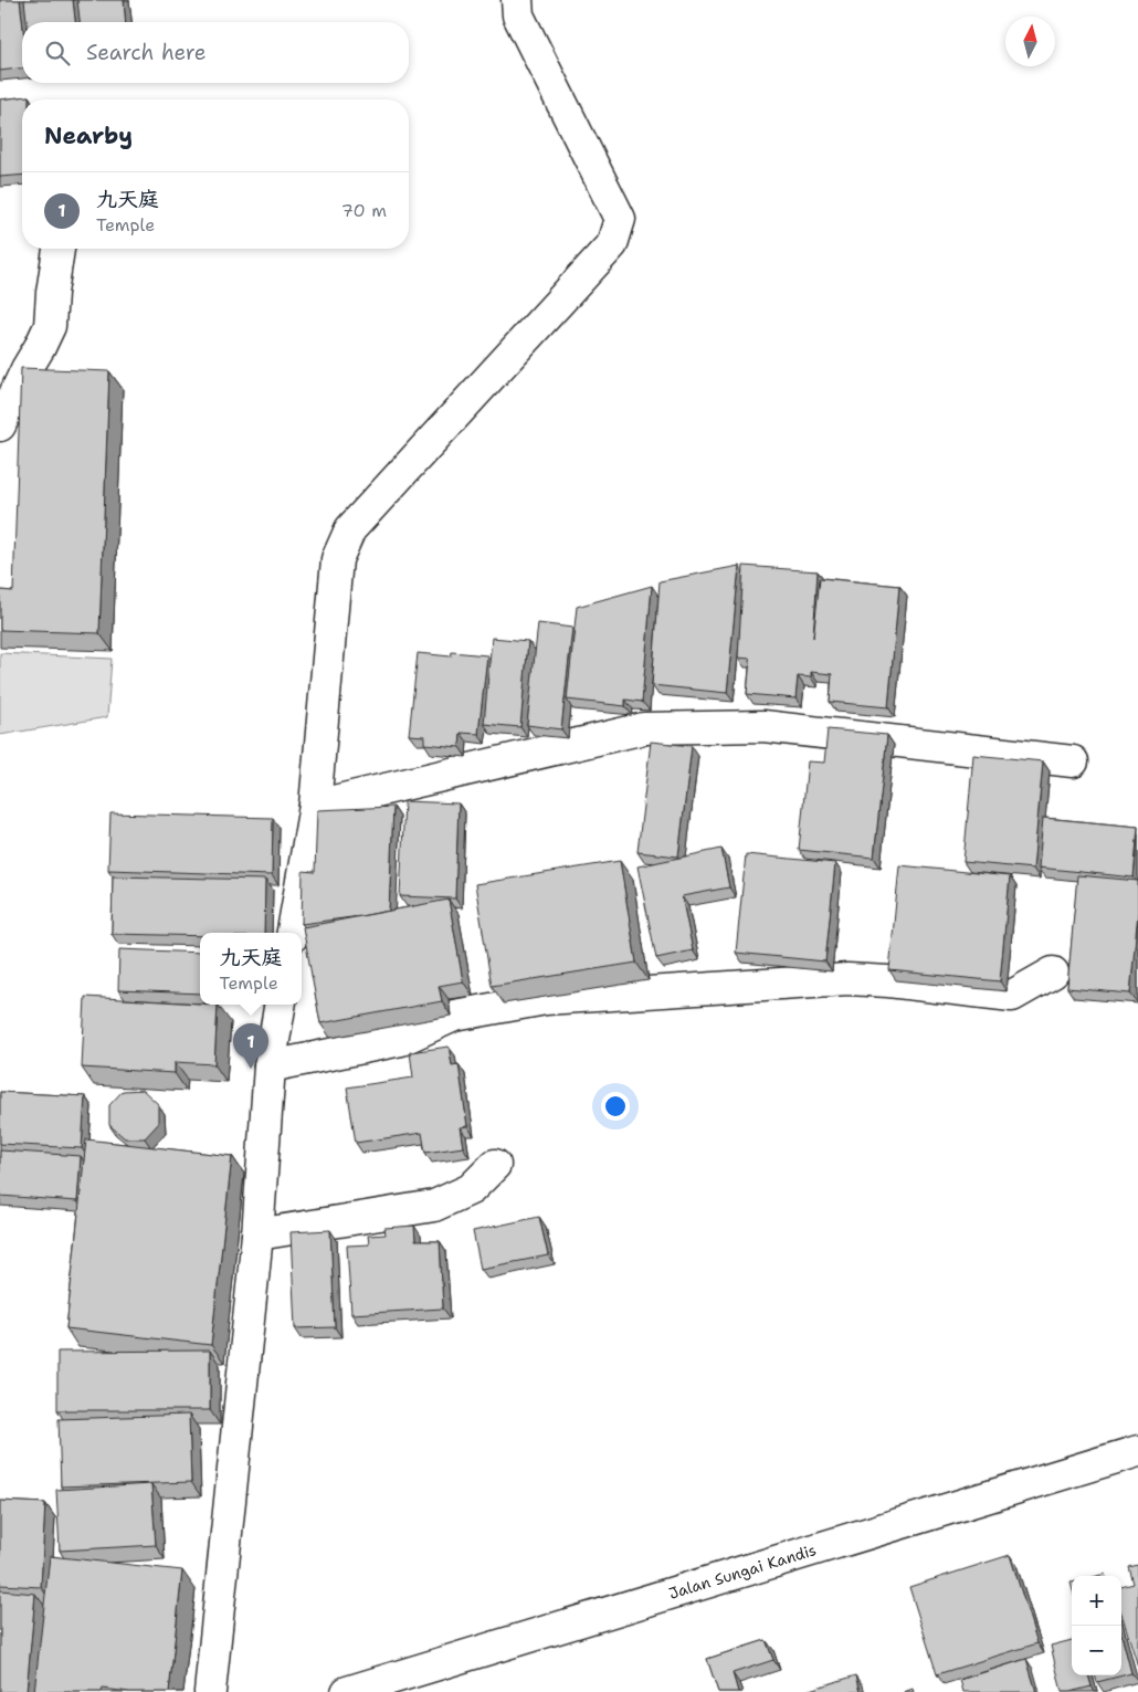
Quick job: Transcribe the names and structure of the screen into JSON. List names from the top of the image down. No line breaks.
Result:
{"streets":{"street":["Jalan Sungai Kandis"]},"north":"top","page":{"search":"Search here","heading":"Nearby","list":[{"mark":"1","name":"九天庭","note":"Temple","value":"70 m"}],"popup":["九天庭","Temple"],"pins":"1","map_buttons":["+","−"]}}
